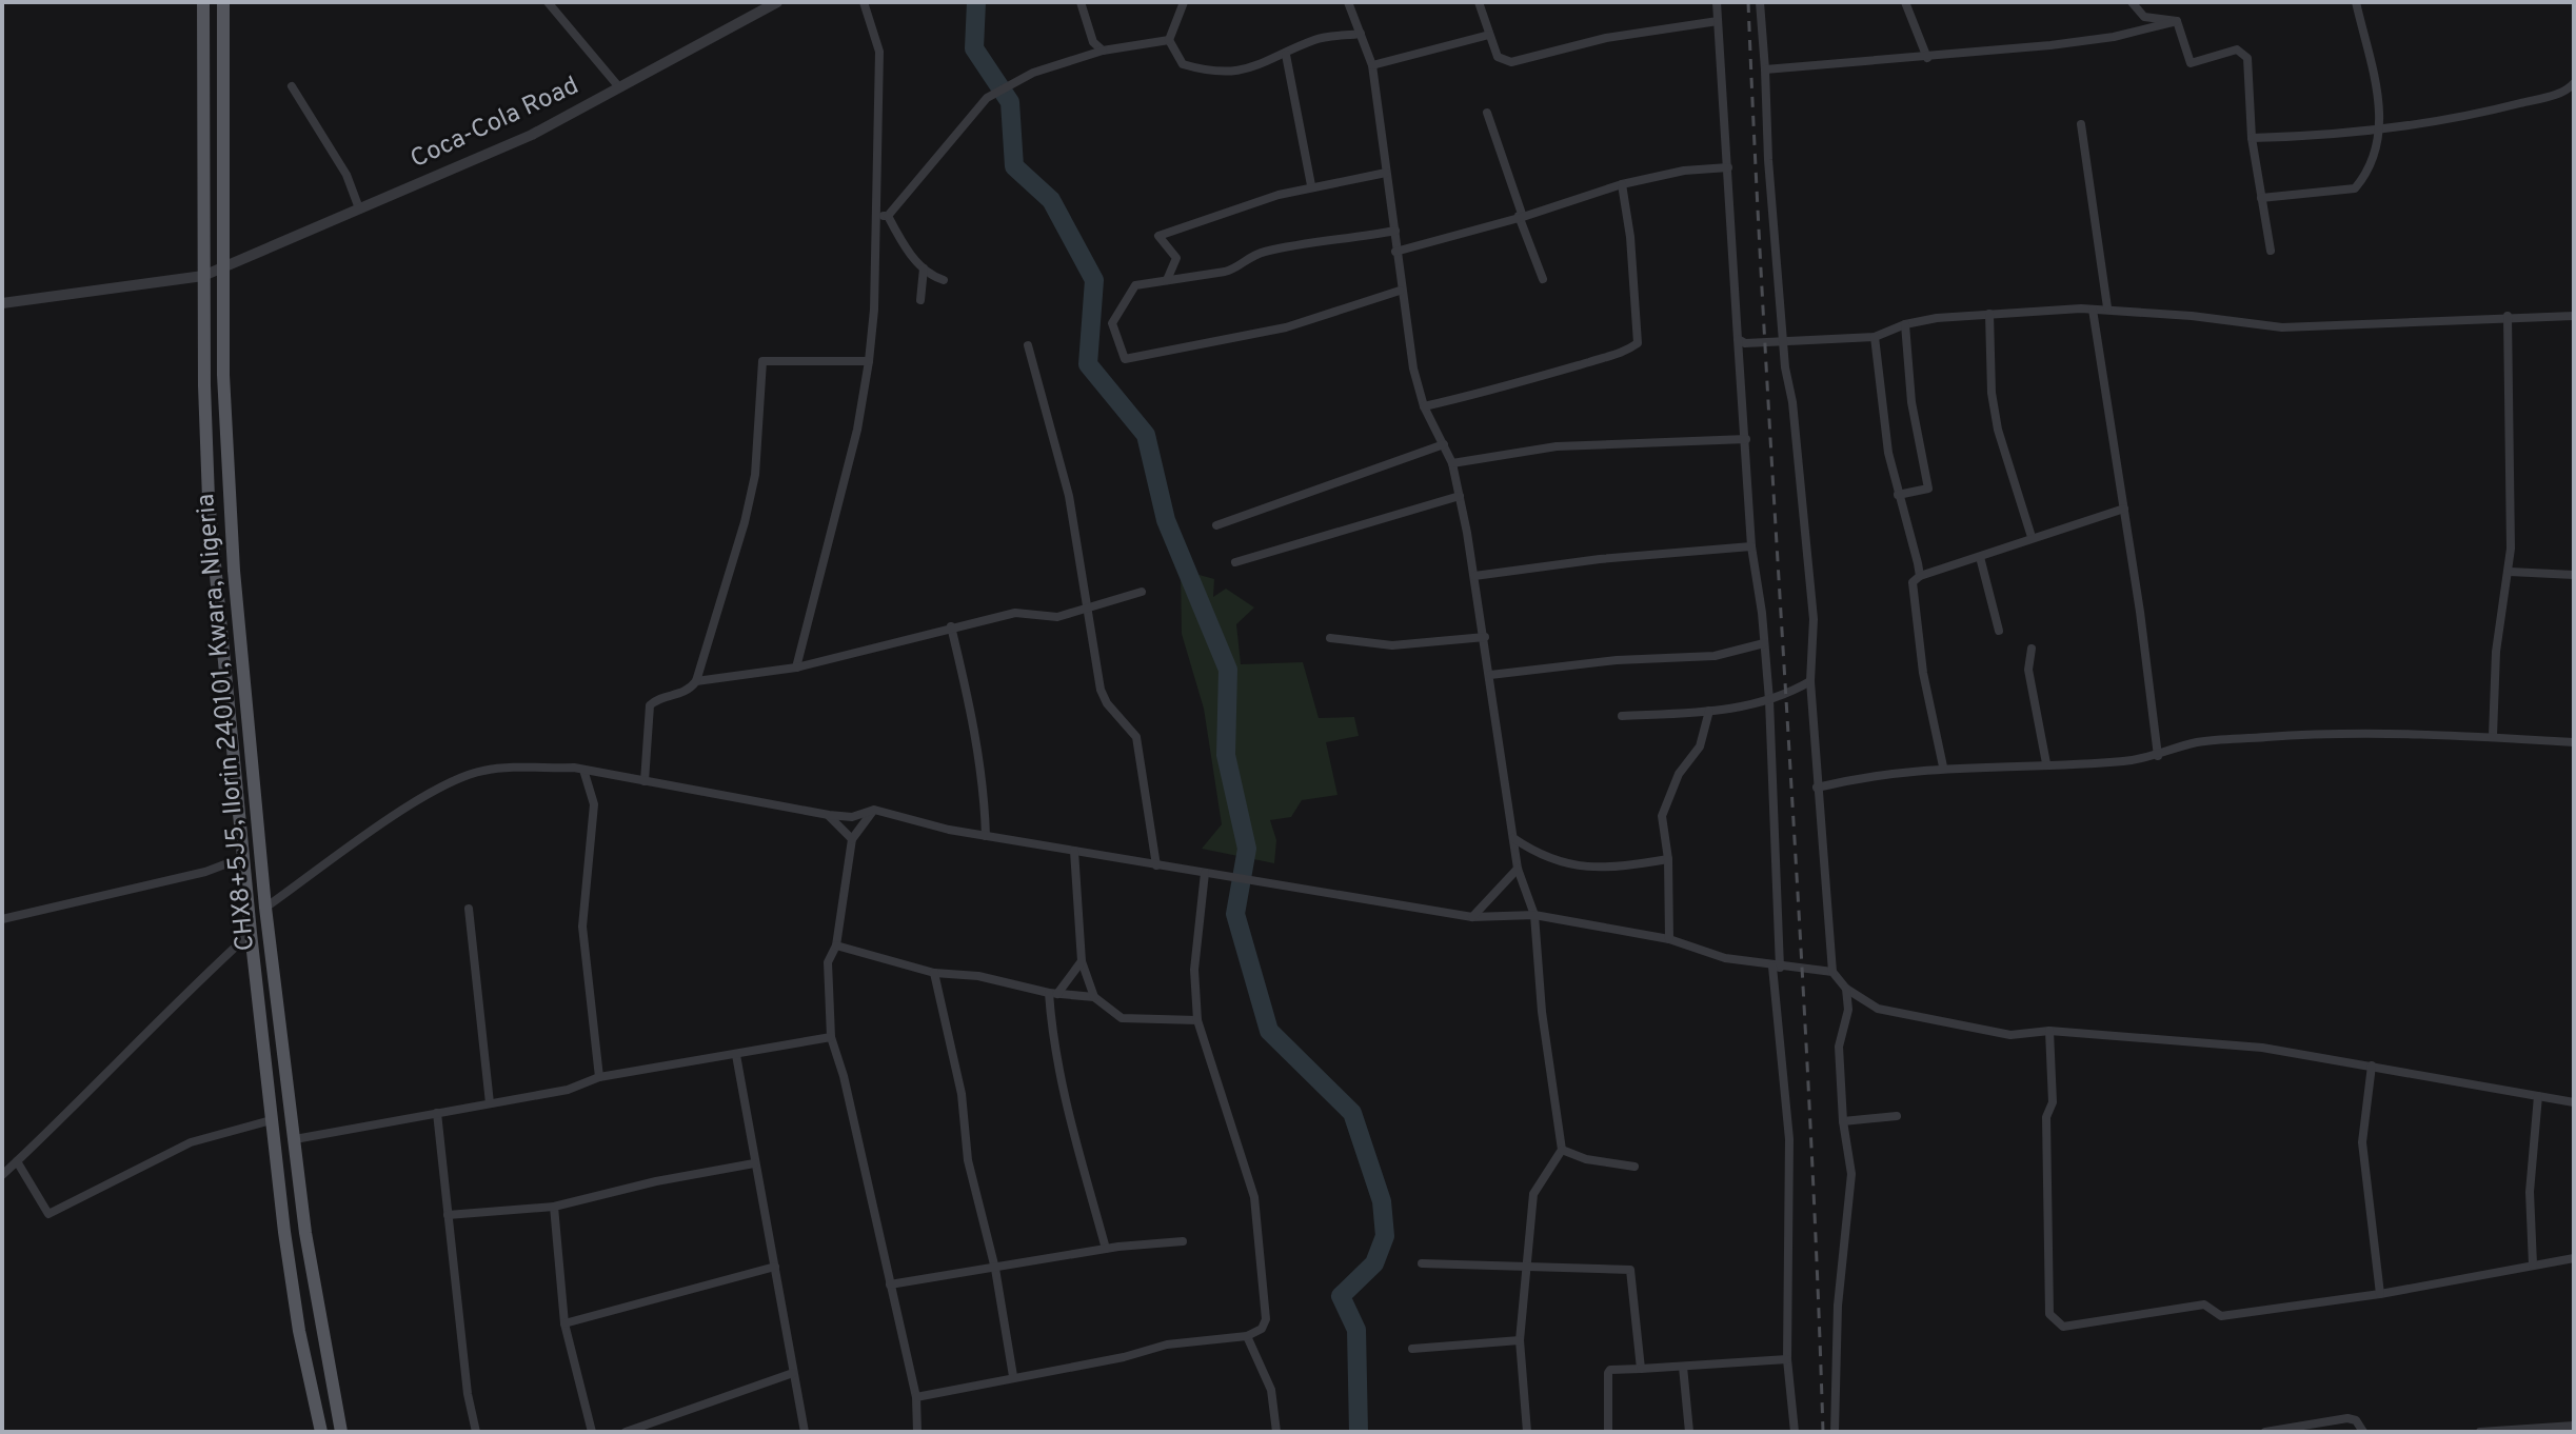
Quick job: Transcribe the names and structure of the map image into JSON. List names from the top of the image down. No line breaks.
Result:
{"streets":{"main road":["CHX8+5J5, Ilorin 240101, Kwara, Nigeria"],"street":["Coca-Cola Road"]},"crossings":[["Coca-Cola Road","CHX8+5J5, Ilorin 240101, Kwara, Nigeria"]]}
